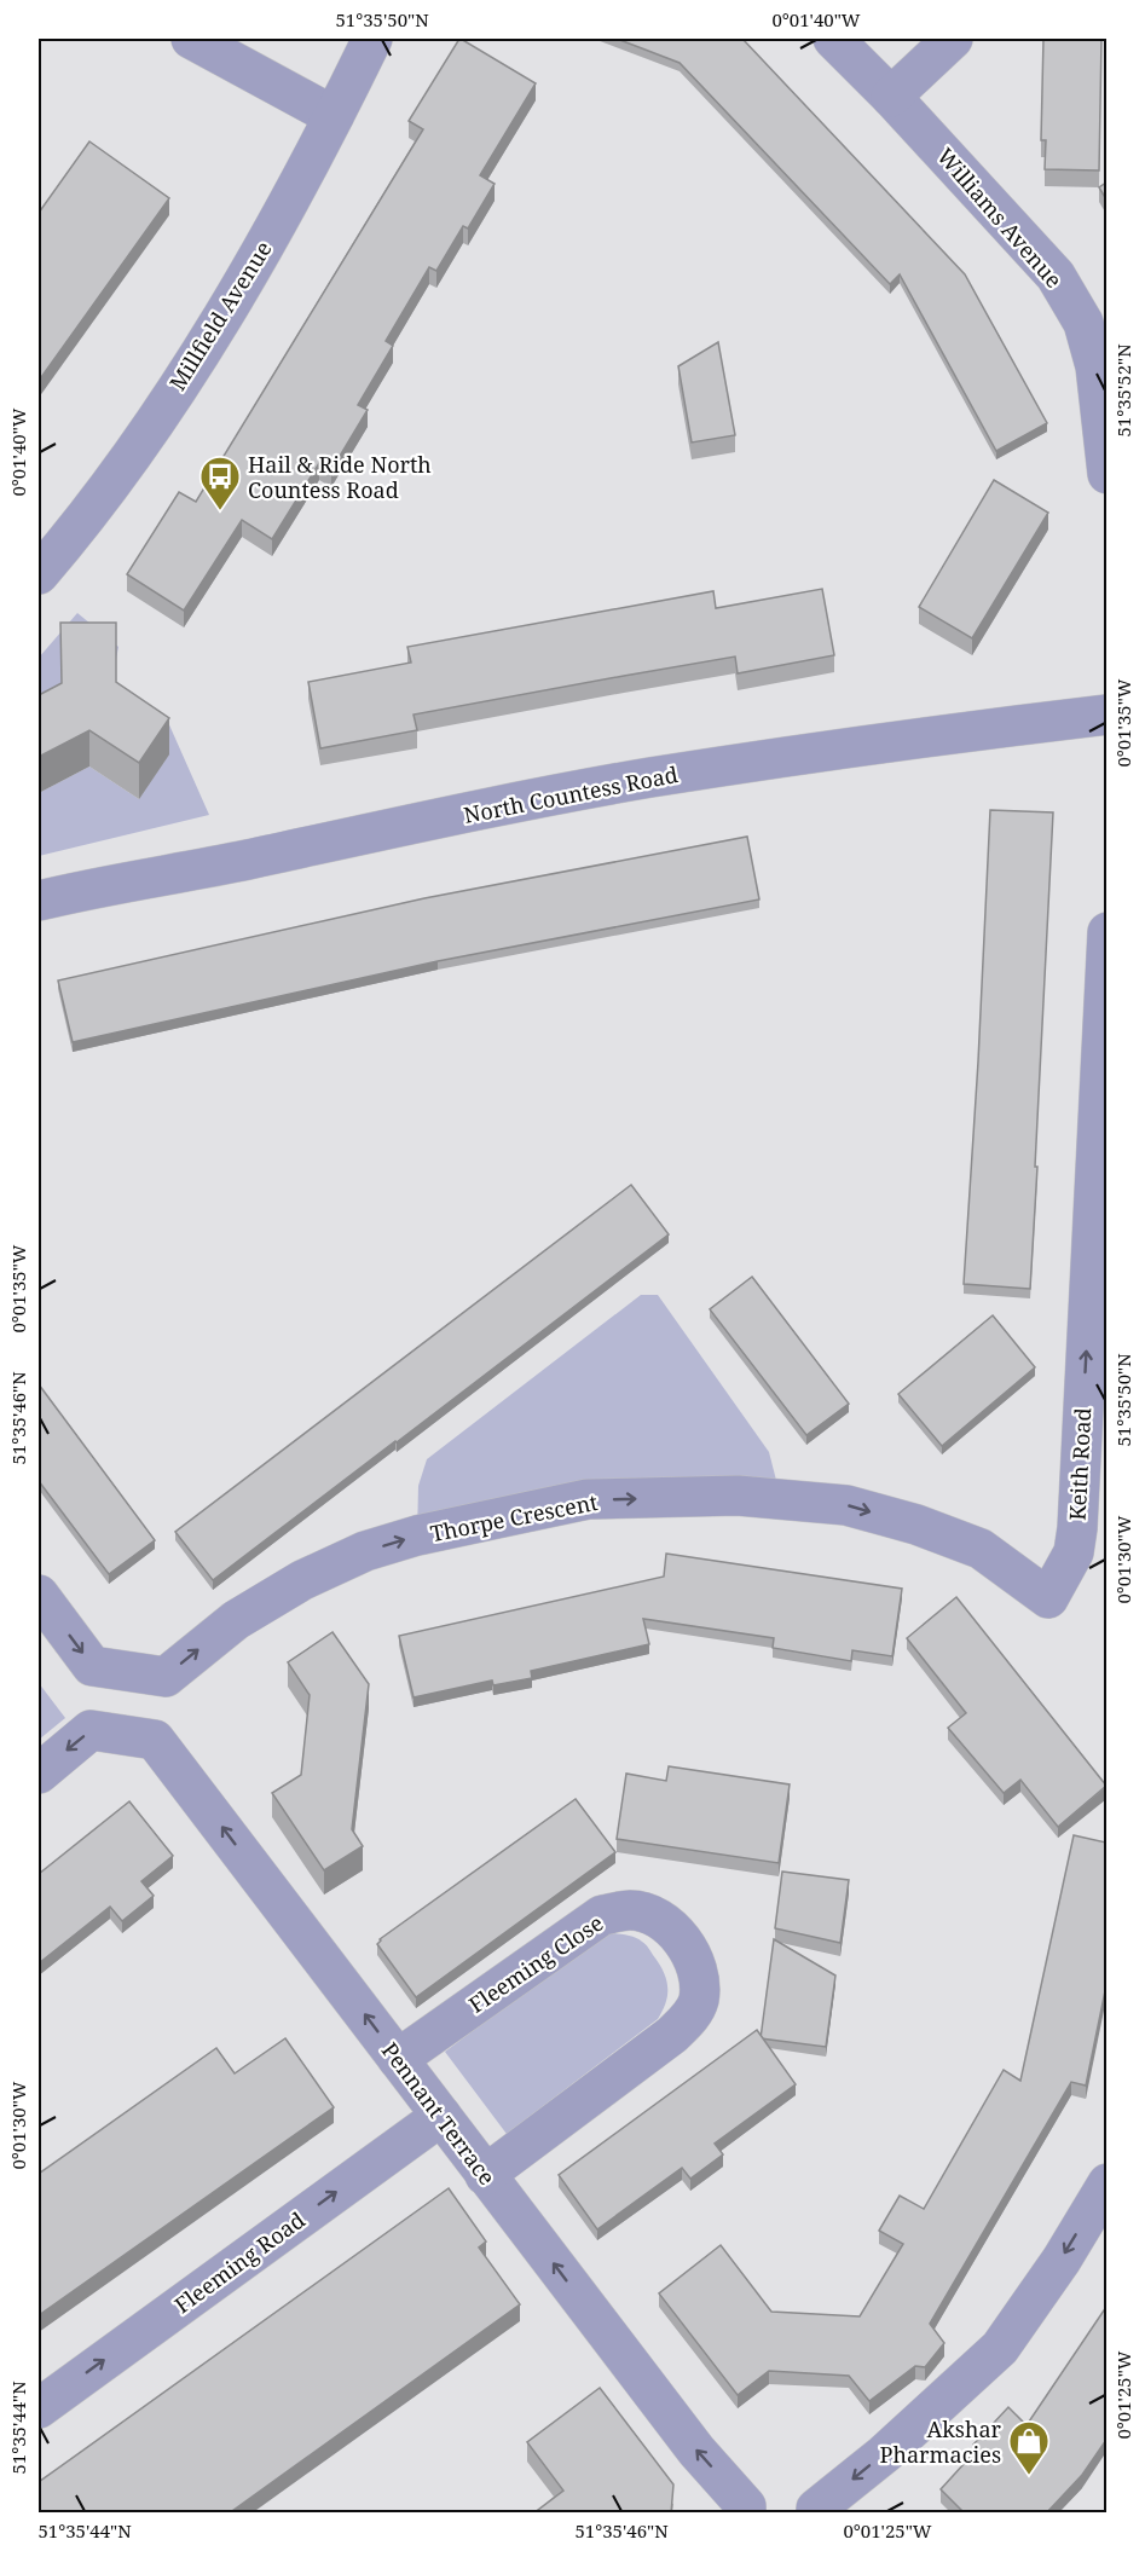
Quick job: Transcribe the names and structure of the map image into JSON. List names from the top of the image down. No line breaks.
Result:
{"streets":{"street":["Williams Avenue","Millfield Avenue","North Countess Road","Keith Road","Thorpe Crescent","Fleeming Close","Pennant Terrace","Fleeming Road"]},"crossings":[["Keith Road","Thorpe Crescent"],["Fleeming Close","Pennant Terrace"],["Pennant Terrace","Fleeming Road"]],"one_way":["Keith Road","Thorpe Crescent","Pennant Terrace","Fleeming Road"],"places":{"bus stop":["Hail & Ride North Countess Road"],"shop":["Akshar Pharmacies"]},"coordinates":["51°35'50\"N","0°01'40\"W","51°35'52\"N","0°01'35\"W","51°35'46\"N","0°01'30\"W","0°01'25\"W","51°35'44\"N"]}
